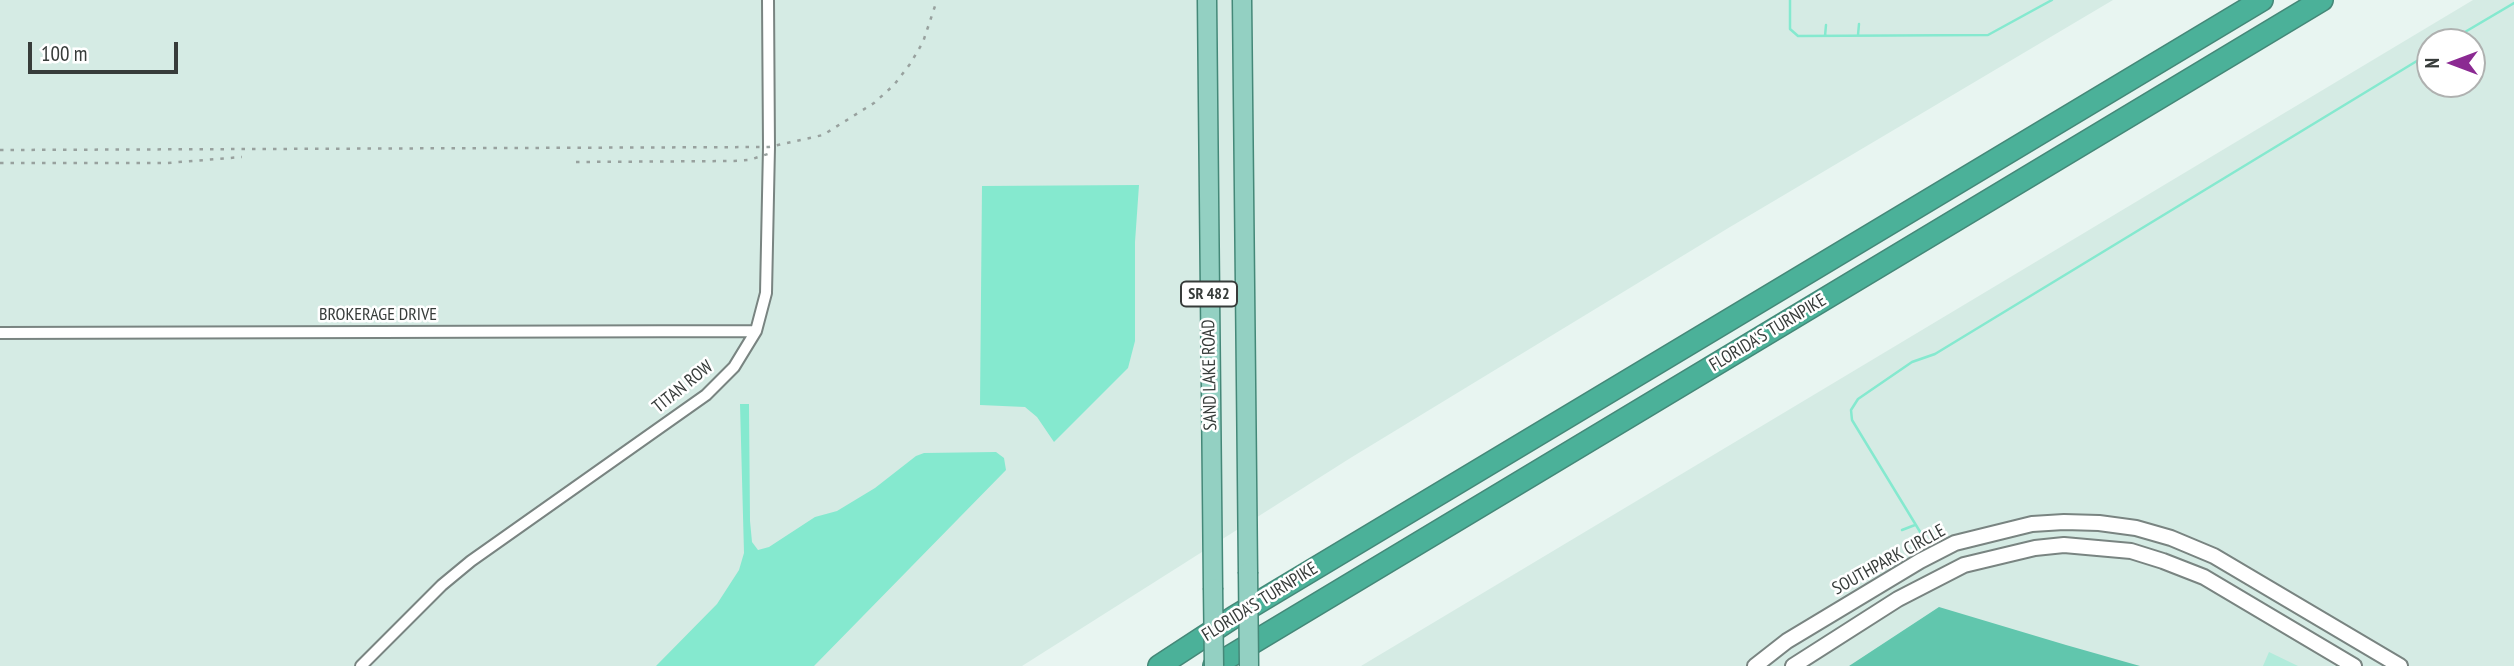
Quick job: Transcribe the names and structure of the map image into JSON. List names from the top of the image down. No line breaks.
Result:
{"streets":{"highway":["FLORIDA'S TURNPIKE"],"main road":["SR 482","SAND LAKE ROAD"],"street":["BROKERAGE DRIVE","TITAN ROW","SOUTHPARK CIRCLE"]},"crossings":[["BROKERAGE DRIVE","TITAN ROW"],["FLORIDA'S TURNPIKE","SAND LAKE ROAD"]],"scale_bar":"100 m","north":"left"}
